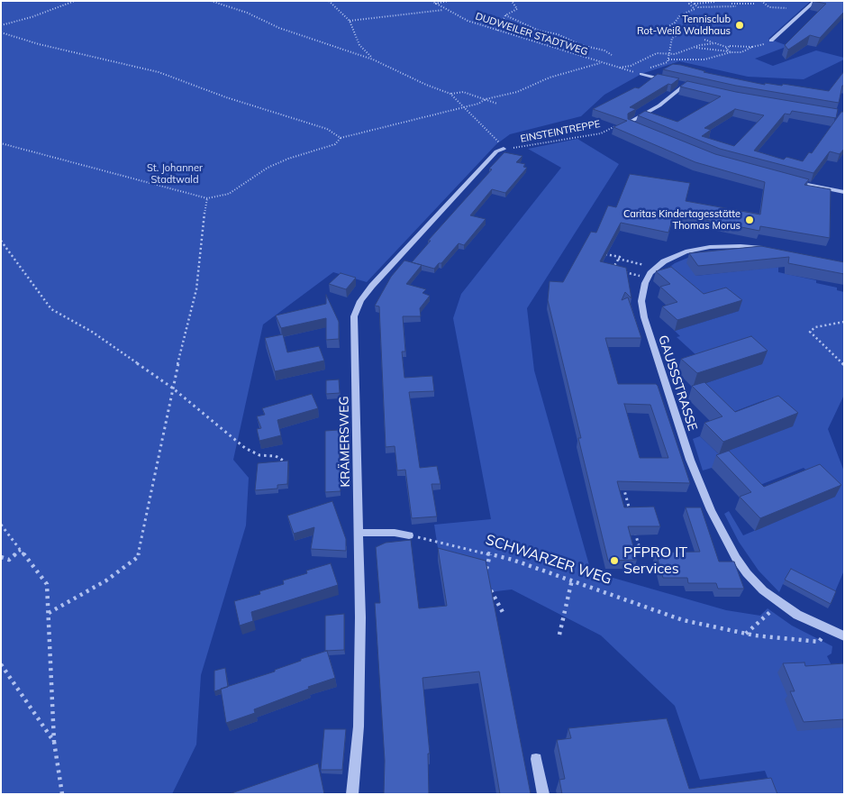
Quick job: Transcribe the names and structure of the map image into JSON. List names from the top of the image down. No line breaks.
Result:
{"streets":{"street":["GAUSSSTRASSE","KRÄMERSWEG"],"path":["DUDWEILER STADTWEG","EINSTEINTREPPE","SCHWARZER WEG"]},"crossings":[["EINSTEINTREPPE","KRÄMERSWEG"],["GAUSSSTRASSE","SCHWARZER WEG"]],"parks":["St. Johanner Stadtwald"],"places":["Tennisclub Rot-Weiß Waldhaus","Caritas Kindertagesstätte Thomas Morus","PFPRO IT Services"]}
